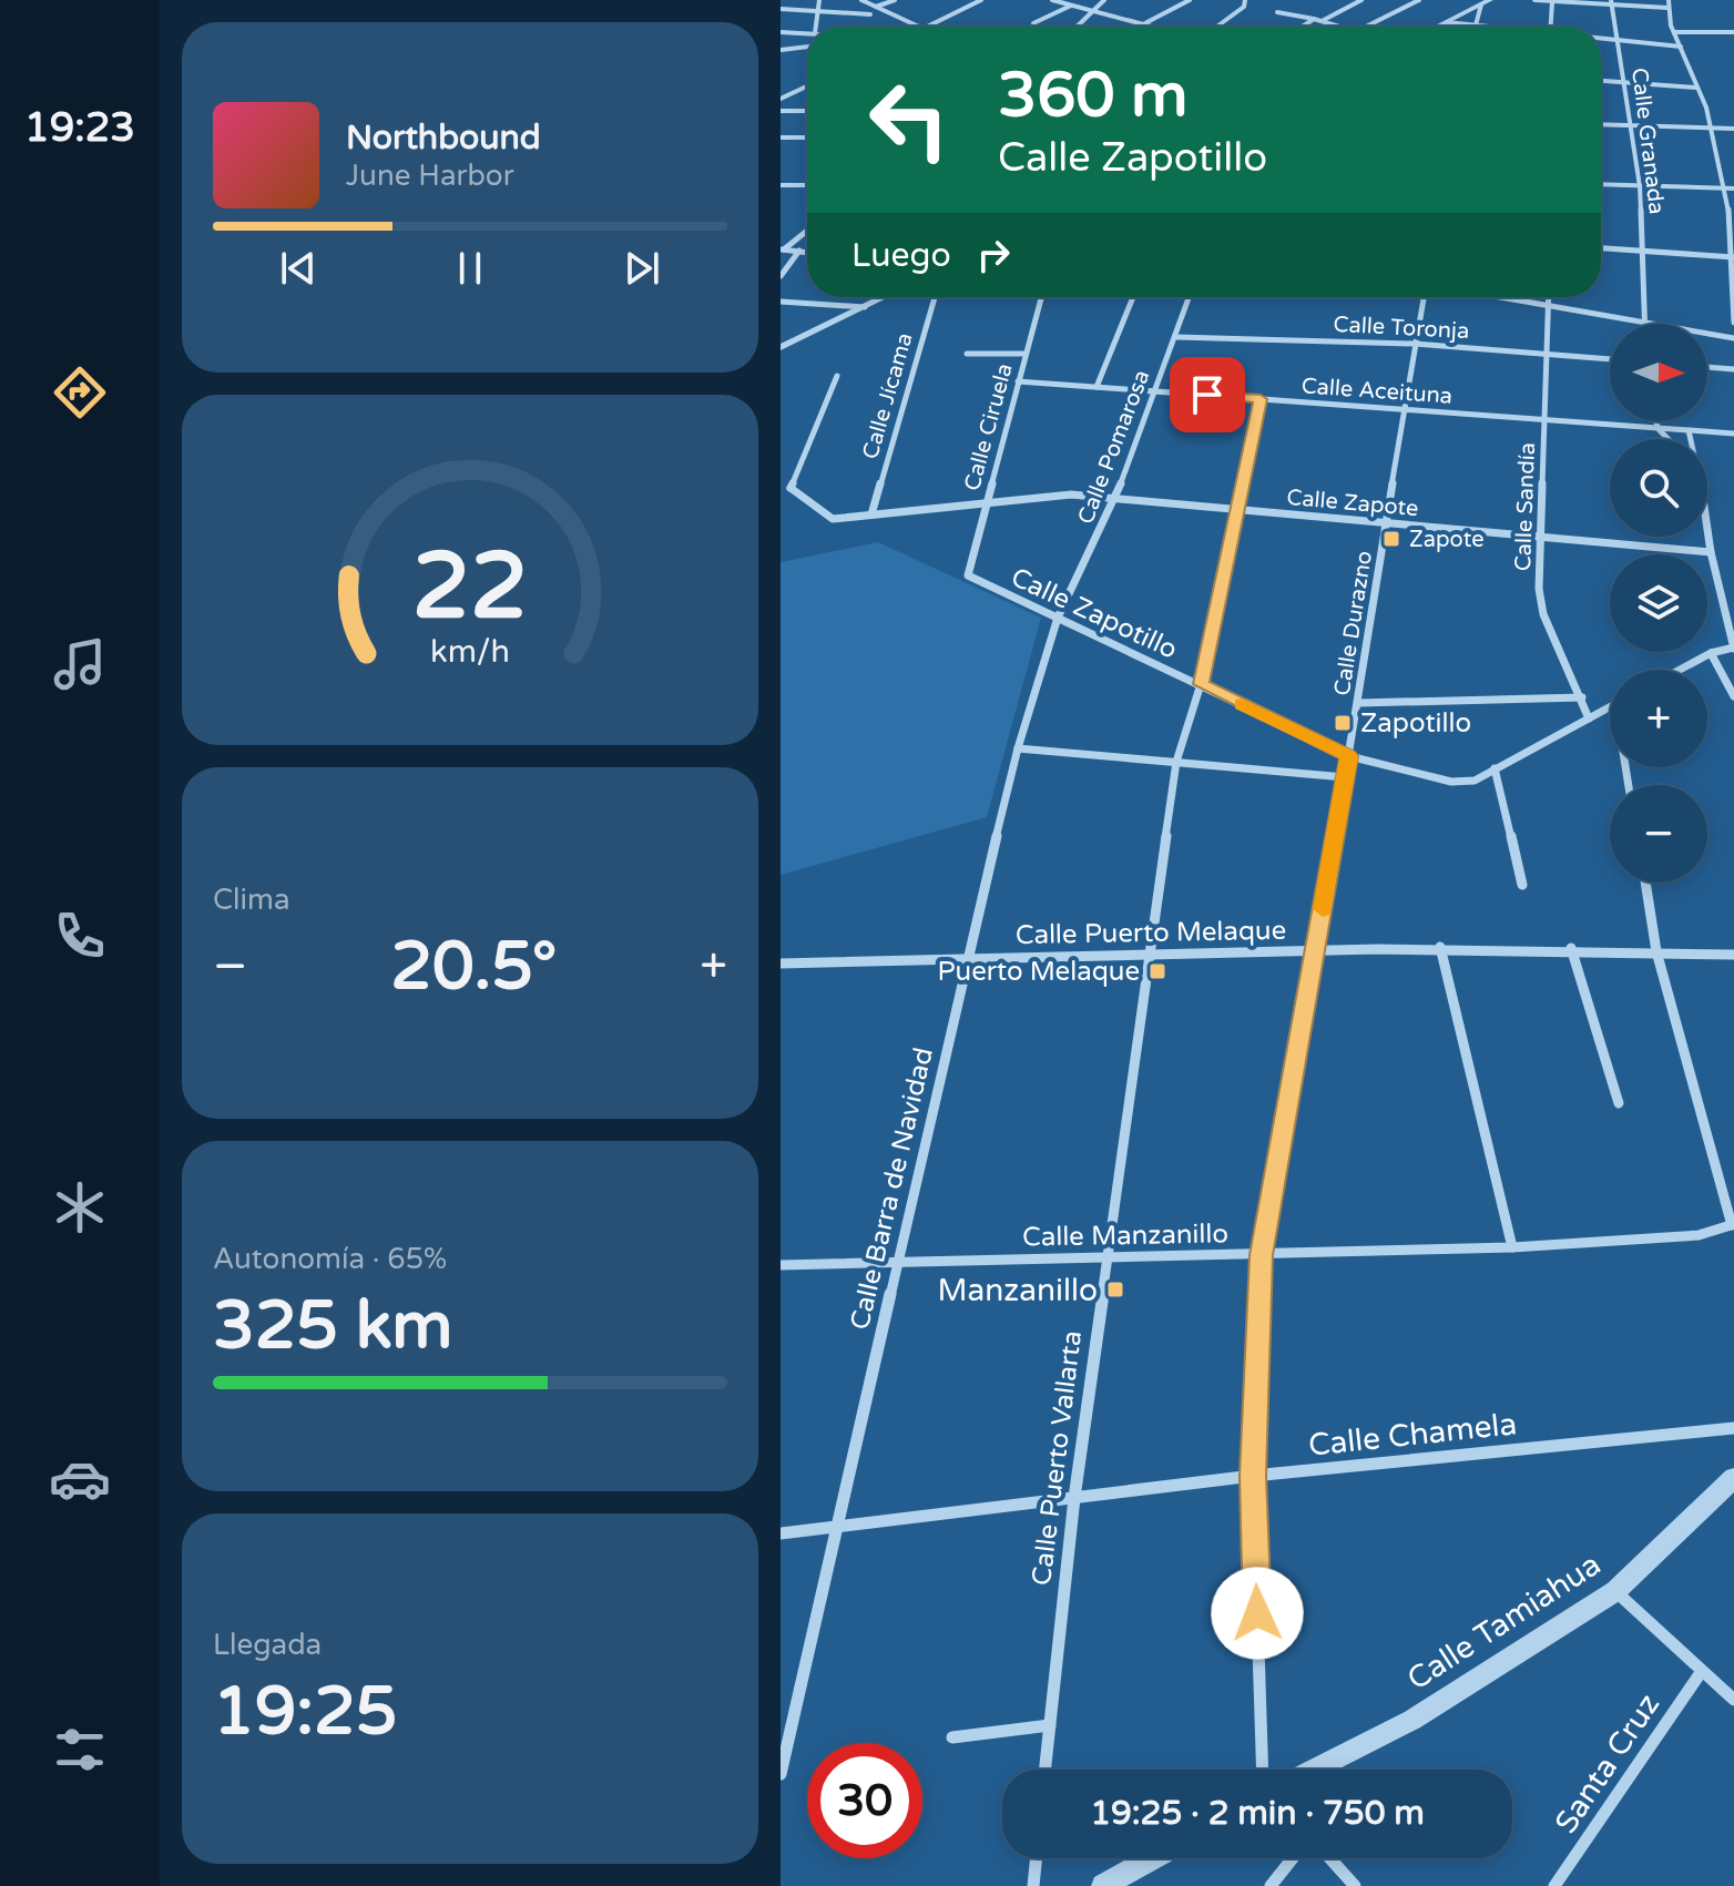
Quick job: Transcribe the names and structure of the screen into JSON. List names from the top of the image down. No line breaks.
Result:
{"streets":{"street":["Calle Granada","Calle Toronja","Calle Aceituna","Calle Jícama","Calle Ciruela","Calle Pomarosa","Calle Zapote","Calle Sandía","Calle Zapotillo","Calle Durazno","Calle Puerto Melaque","Calle Barra de Navidad","Calle Manzanillo","Calle Chamela","Calle Puerto Vallarta","Calle Tamiahua","Santa Cruz"]},"crossings":[["Calle Toronja","Calle Pomarosa"],["Calle Toronja","Calle Sandía"],["Calle Toronja","Calle Durazno"],["Calle Aceituna","Calle Ciruela"],["Calle Aceituna","Calle Pomarosa"],["Calle Aceituna","Calle Sandía"],["Calle Aceituna","Calle Durazno"],["Calle Aceituna","Calle Puerto Vallarta"],["Calle Jícama","Calle Zapote"],["Calle Ciruela","Calle Zapote"],["Calle Ciruela","Calle Zapotillo"],["Calle Pomarosa","Calle Zapote"],["Calle Pomarosa","Calle Zapotillo"],["Calle Pomarosa","Calle Barra de Navidad"],["Calle Zapote","Calle Sandía"],["Calle Zapote","Calle Durazno"],["Calle Zapote","Calle Puerto Vallarta"],["Calle Sandía","Calle Zapotillo"],["Calle Zapotillo","Calle Durazno"],["Calle Zapotillo","Calle Barra de Navidad"],["Calle Zapotillo","Calle Puerto Vallarta"],["Calle Durazno","Calle Puerto Melaque"],["Calle Durazno","Calle Manzanillo"],["Calle Durazno","Calle Chamela"],["Calle Puerto Melaque","Calle Barra de Navidad"],["Calle Puerto Melaque","Calle Puerto Vallarta"],["Calle Barra de Navidad","Calle Manzanillo"],["Calle Barra de Navidad","Calle Chamela"],["Calle Manzanillo","Calle Puerto Vallarta"],["Calle Chamela","Calle Puerto Vallarta"]],"places":{"transit":["Zapote","Zapotillo","Puerto Melaque","Manzanillo"]},"north":"right","page":{"tabs":"19:23","turn":["360 m","Calle Zapotillo"],"song":["Northbound","June Harbor"],"then":"Luego","map_buttons":["+","−"],"tile":["Clima",["Autonomía · 65%","325 km"],["Llegada","19:25"]],"heat":["−","20.5°","+"],"limit":"30","trip":"19:25 · 2 min · 750 m","gauge":["22","km/h"]}}
